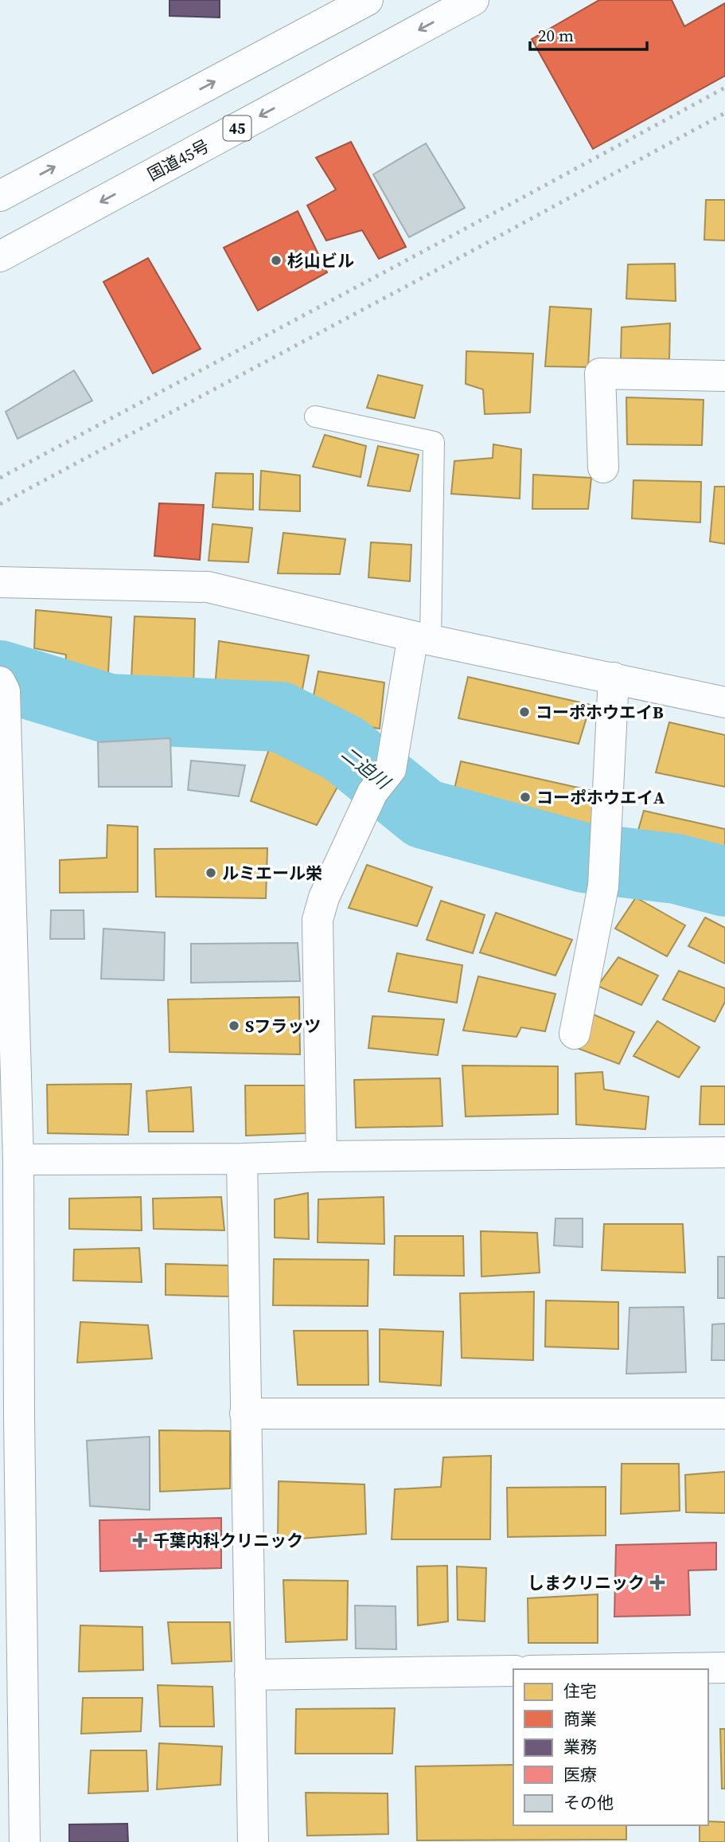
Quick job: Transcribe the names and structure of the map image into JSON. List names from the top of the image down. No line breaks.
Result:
{"streets":{"main road":["45","国道45号"]},"water":["二迫川"],"places":{"other":["杉山ビル","コーポホウエイB","コーポホウエイA","ルミエール栄","Sフラッツ"],"health":["千葉内科クリニック","しまクリニック"]},"legend":["住宅","商業","業務","医療","その他"],"scale_bar":"20 m"}
